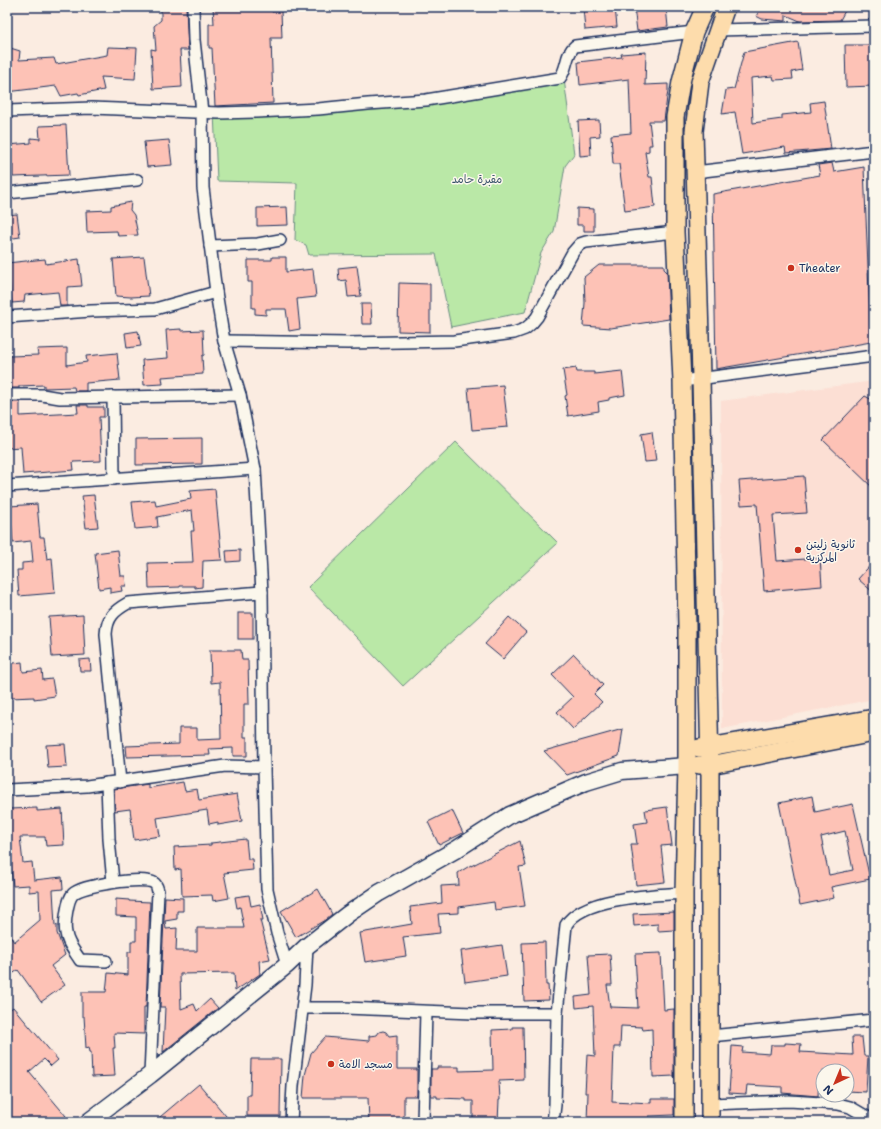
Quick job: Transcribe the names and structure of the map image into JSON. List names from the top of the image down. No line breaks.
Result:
{"parks":["مقبرة حامد"],"places":["Theater","ثانوية زليتن المركزية","مسجد الامة"],"north":"bottom left"}
